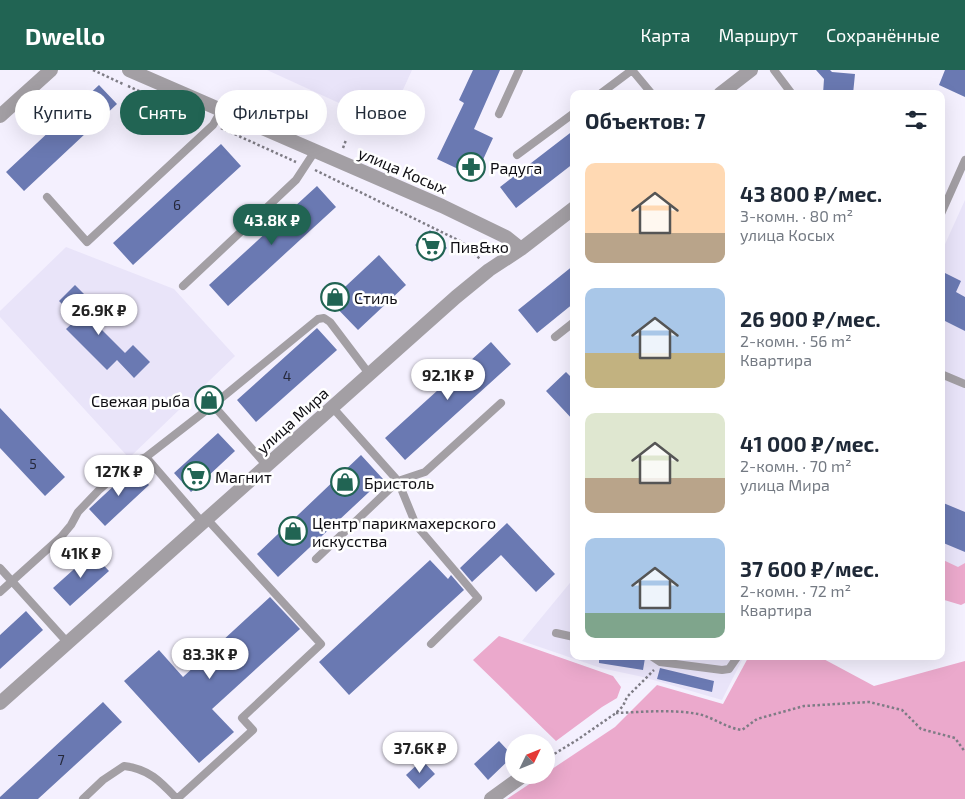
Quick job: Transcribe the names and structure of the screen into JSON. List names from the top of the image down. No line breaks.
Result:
{"streets":{"street":["улица Косых","улица Мира"]},"crossings":[["улица Косых","улица Мира"]],"places":{"pharmacy":["Радуга"],"supermarket":["Пив&ко","Магнит"],"shop":["Стиль","Свежая рыба","Бристоль","Центр парикмахерского искусства"]},"house_numbers":["6","4","5","7"],"north":"top right","page":{"header":"Dwello","nav":["Карта","Маршрут","Сохранённые"],"chip":["Купить","Снять","Фильтры","Новое"],"heading":"Объектов: 7","list":[{"name":"43 800 ₽/мес.","note":"3-комн. · 80 m² · улица Косых"},{"name":"26 900 ₽/мес.","note":"2-комн. · 56 m² · Квартира"},{"name":"41 000 ₽/мес.","note":"2-комн. · 70 m² · улица Мира"},{"name":"37 600 ₽/мес.","note":"2-комн. · 72 m² · Квартира"}],"price":["43.8K ₽","26.9K ₽","92.1K ₽","127K ₽","41K ₽","83.3K ₽","37.6K ₽"]}}
